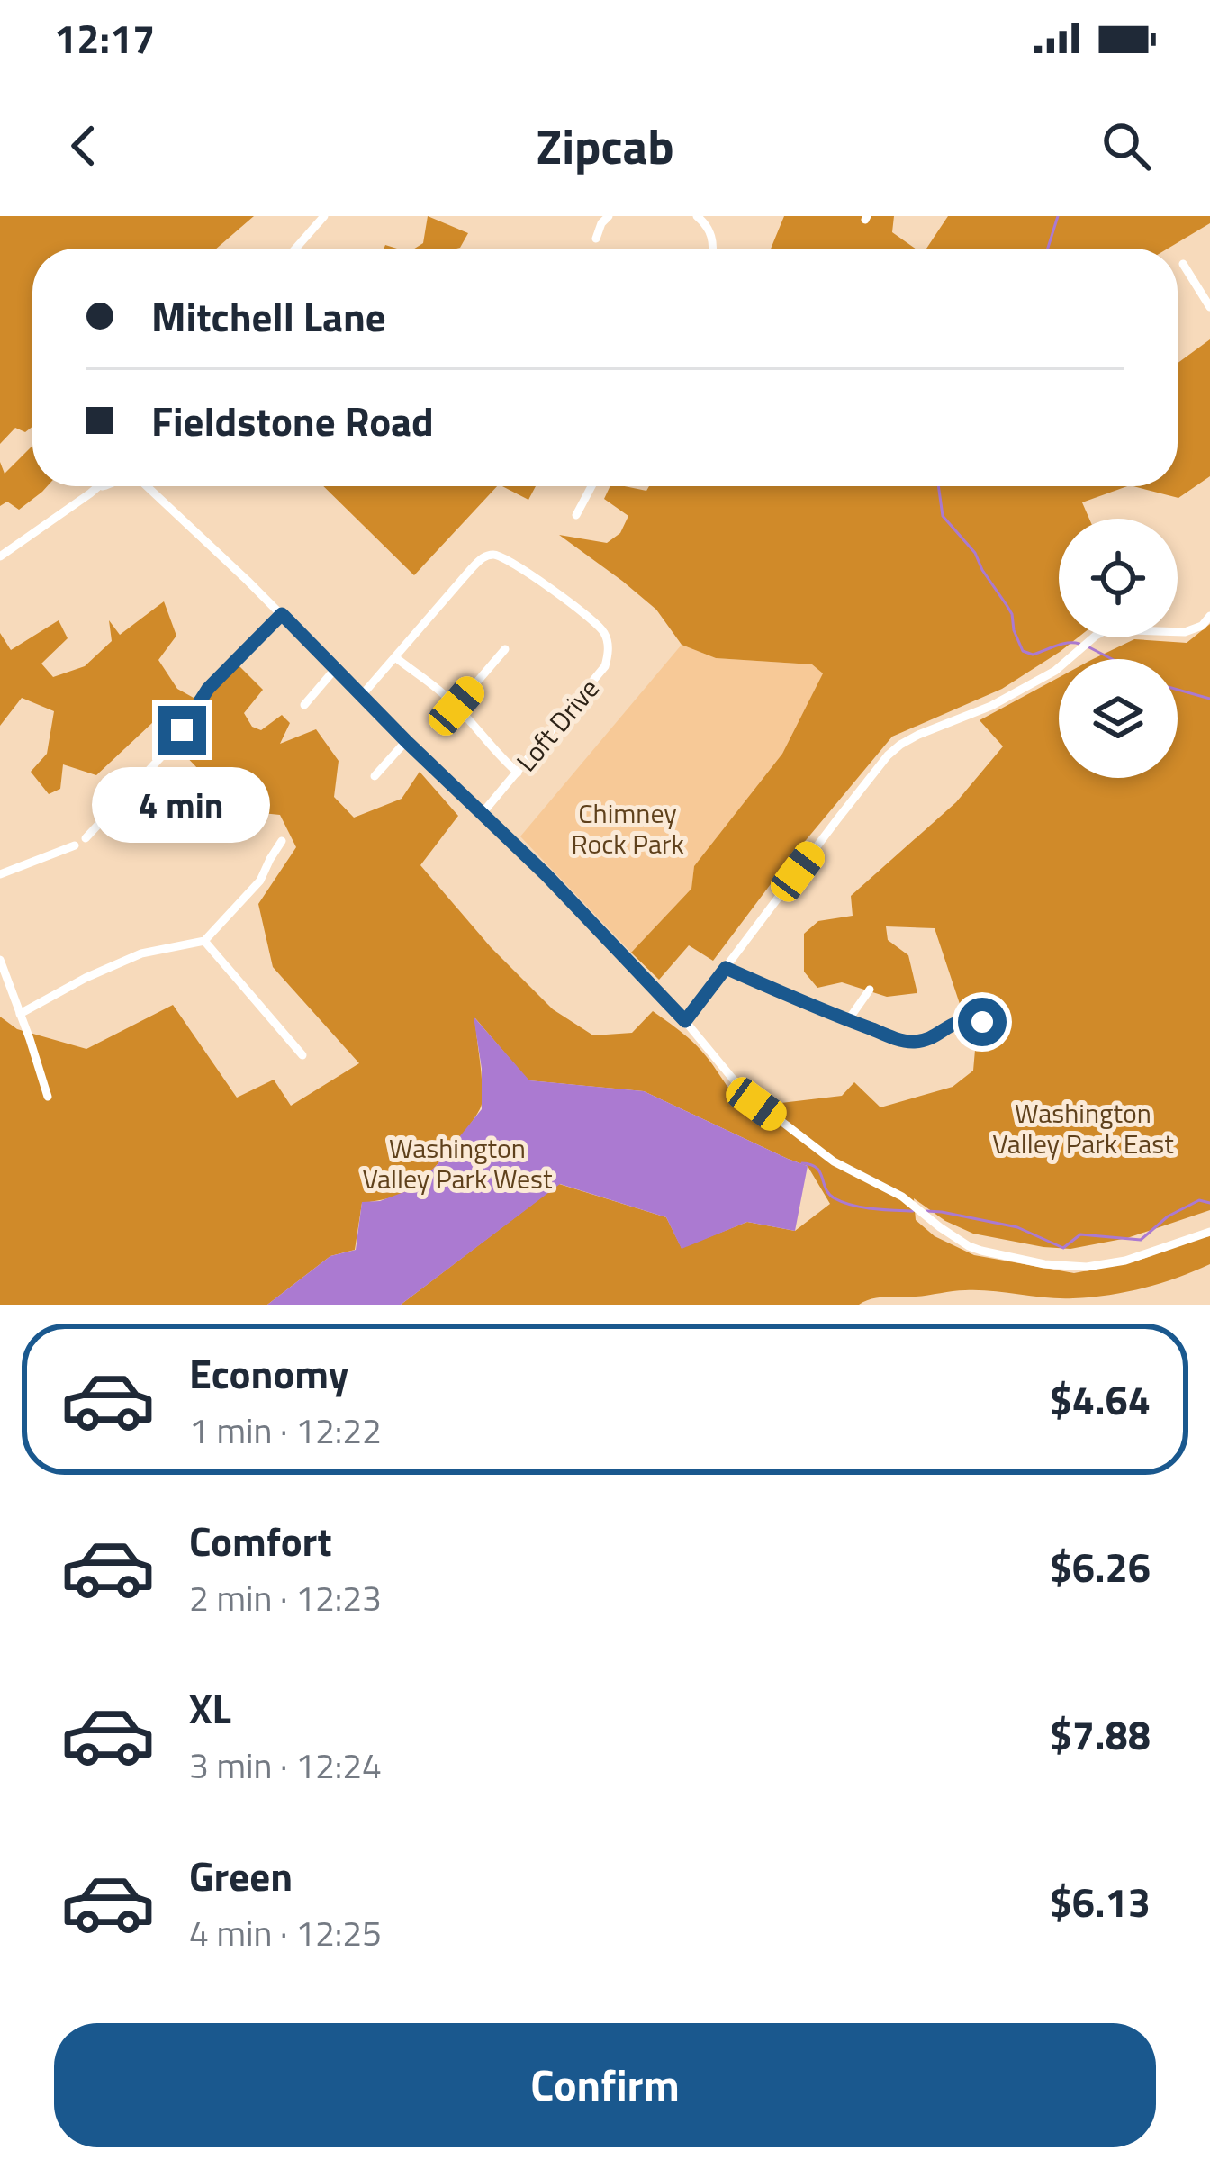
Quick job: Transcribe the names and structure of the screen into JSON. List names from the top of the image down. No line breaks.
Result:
{"streets":{"street":["Loft Drive"]},"parks":["Chimney Rock Park","Washington Valley Park East","Washington Valley Park West"],"page":{"status":"12:17","header":"Zipcab","banner":["Mitchell Lane","Fieldstone Road"],"bubble":"4 min","list":[{"name":"Economy","note":"1 min · 12:22","value":"$4.64"},{"name":"Comfort","note":"2 min · 12:23","value":"$6.26"},{"name":"XL","note":"3 min · 12:24","value":"$7.88"},{"name":"Green","note":"4 min · 12:25","value":"$6.13"}],"buttons":"Confirm"}}
